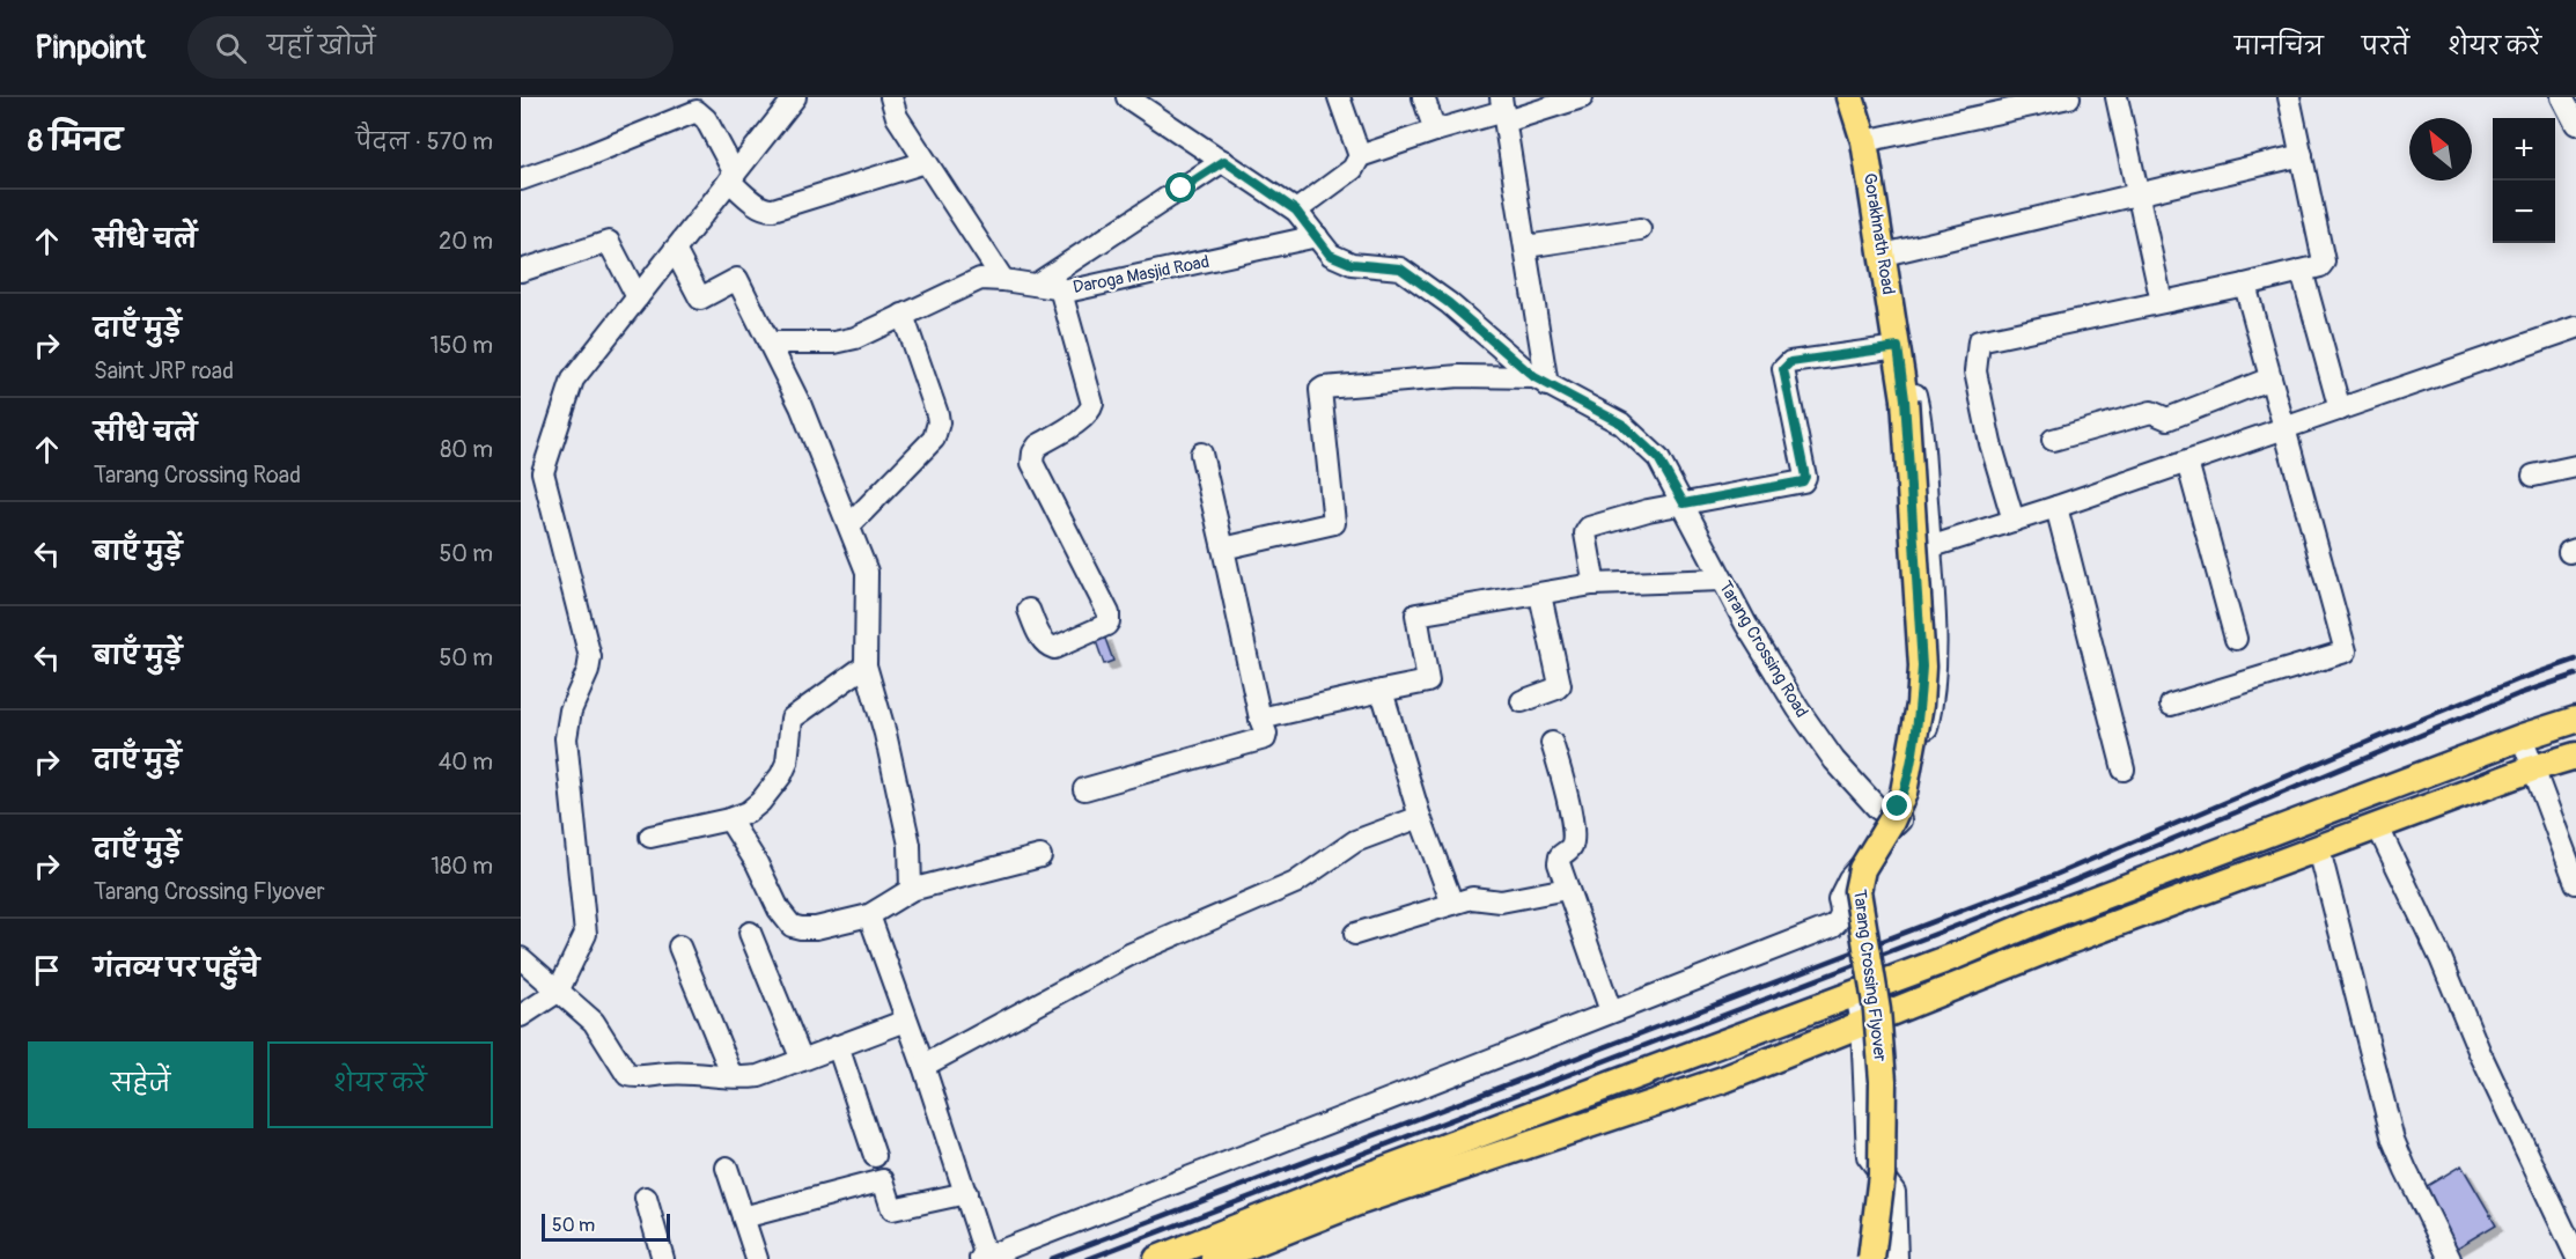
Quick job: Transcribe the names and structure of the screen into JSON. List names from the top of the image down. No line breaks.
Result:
{"streets":{"main road":["Gorakhnath Road","Tarang Crossing Flyover"],"street":["Daroga Masjid Road","Tarang Crossing Road"]},"crossings":[["Gorakhnath Road","Tarang Crossing Flyover"]],"scale_bar":"50 m","north":"top left","page":{"header":"Pinpoint","search":"यहाँ खोजें","nav":["मानचित्र","परतें","शेयर करें"],"heading":["8 मिनट","पैदल · 570 m"],"map_buttons":["+","−"],"list":[["सीधे चलें","20 m"],["दाएँ मुड़ें","Saint JRP road","150 m"],["सीधे चलें","Tarang Crossing Road","80 m"],["बाएँ मुड़ें","50 m"],["बाएँ मुड़ें","50 m"],["दाएँ मुड़ें","40 m"],["दाएँ मुड़ें","Tarang Crossing Flyover","180 m"],"गंतव्य पर पहुँचे"],"buttons":["सहेजें","शेयर करें"],"scale":"50 m"}}
